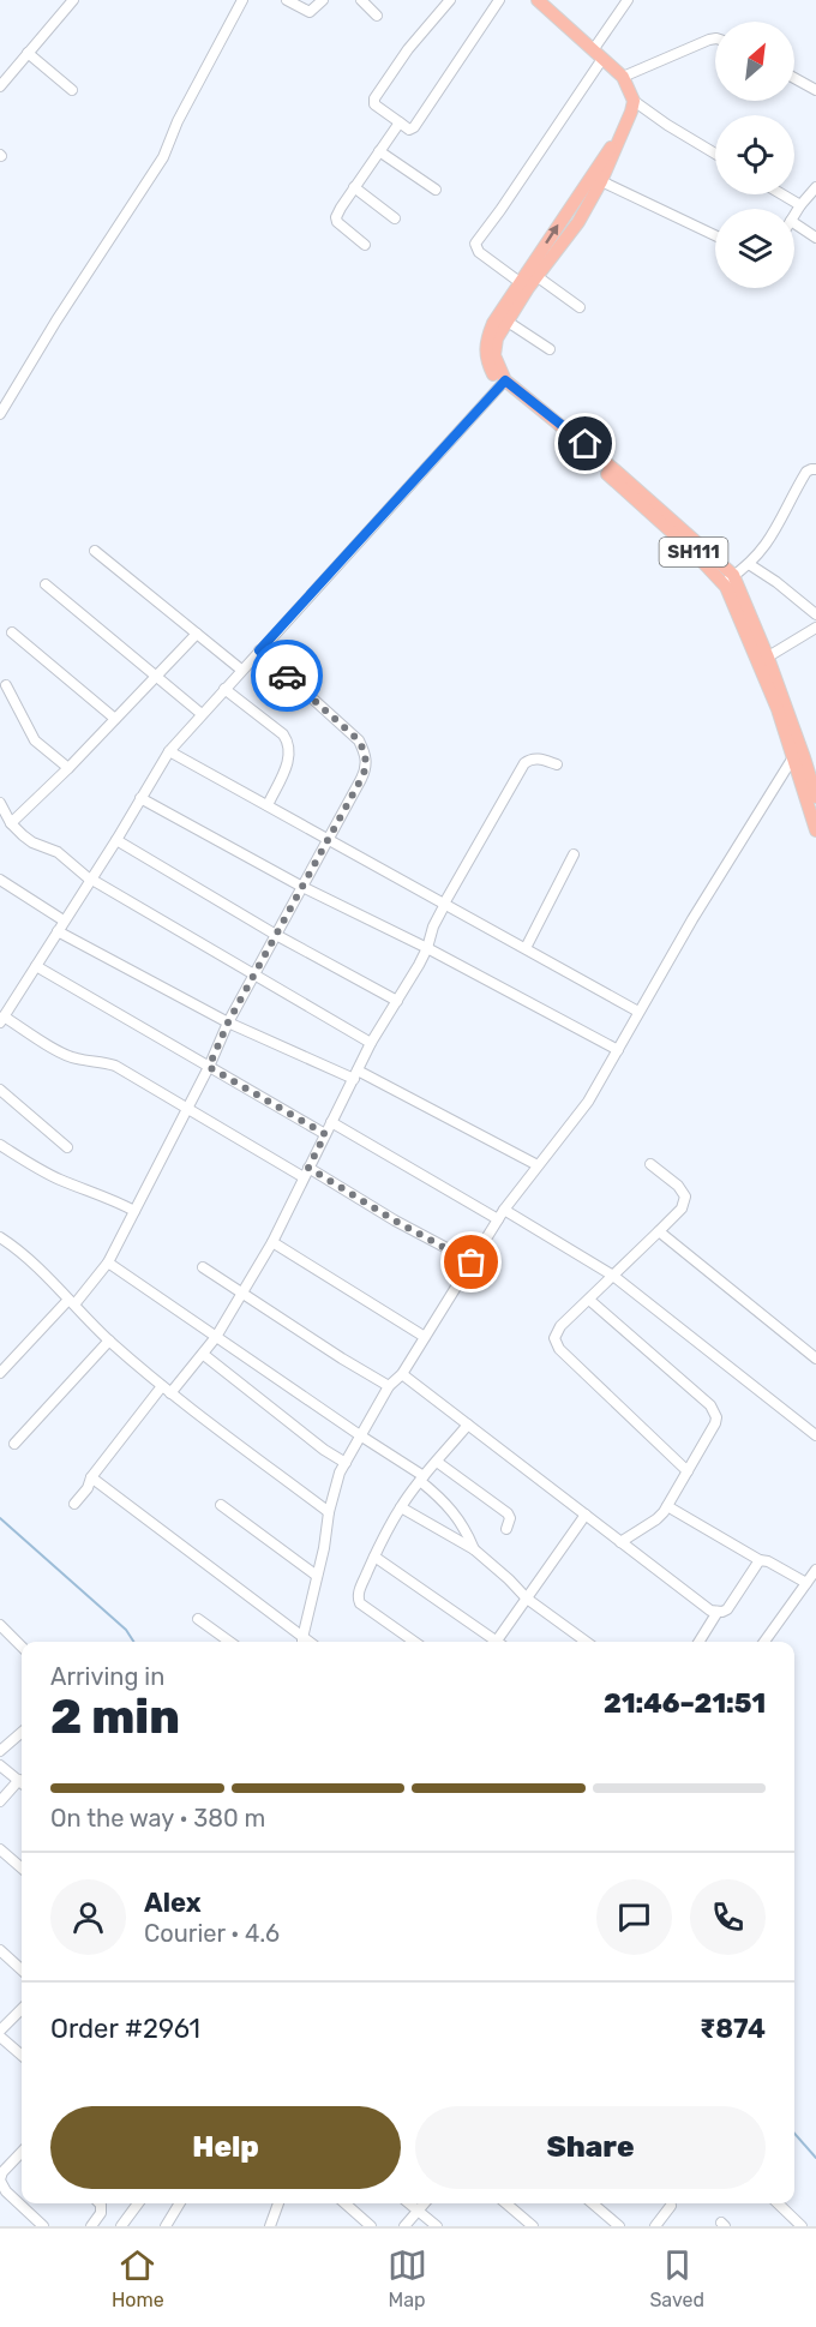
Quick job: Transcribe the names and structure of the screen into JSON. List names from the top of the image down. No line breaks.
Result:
{"streets":{"main road":["SH111"]},"north":"top right","page":{"heading":["2 min","Arriving in","21:46–21:51"],"panel":["Alex","Courier · 4.6","Order #2961","₹874"],"bar":"On the way · 380 m","buttons":["Help","Share"],"tabs":["Home","Map","Saved"]}}
